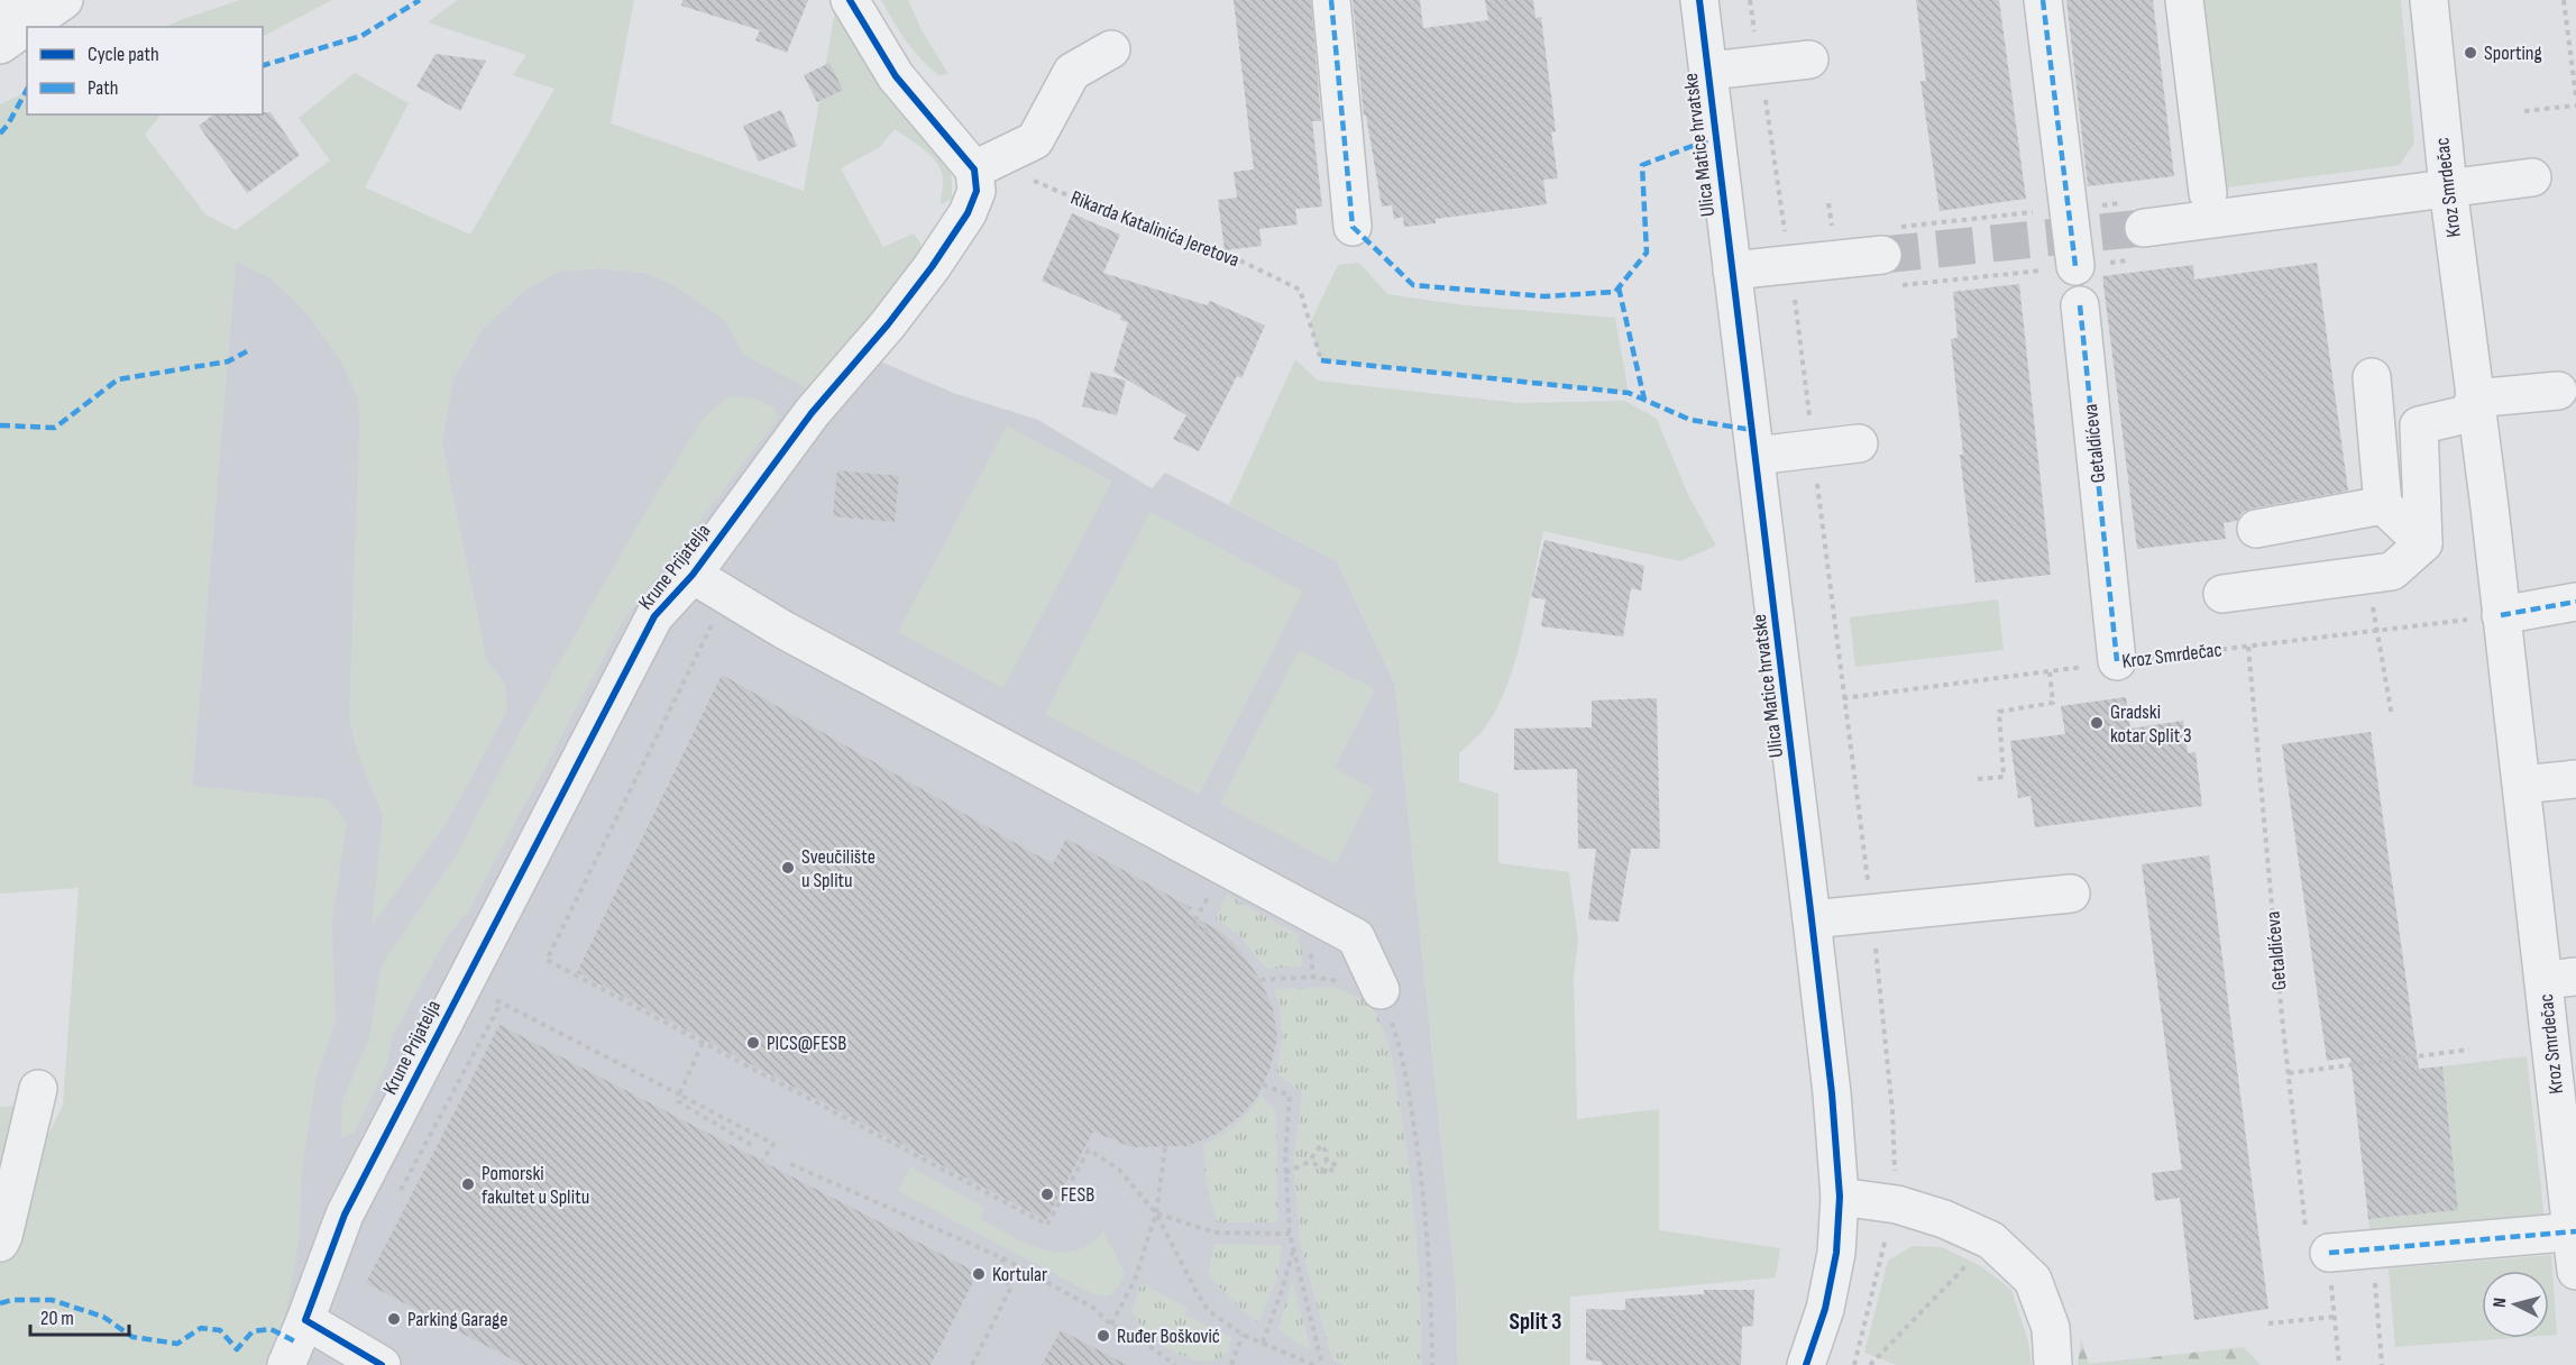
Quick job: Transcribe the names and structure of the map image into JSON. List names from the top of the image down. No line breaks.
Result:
{"streets":{"street":["Ulica Matice hrvatske","Kroz Smrdečac","Getaldićeva","Krune Prijatelja"],"path":["Rikarda Katalinića Jeretova"]},"crossings":[["Kroz Smrdečac","Getaldićeva"],["Rikarda Katalinića Jeretova","Krune Prijatelja"]],"districts":["Split 3"],"places":["Sporting","Gradski kotar Split 3","Sveučilište u Splitu","PICS@FESB","Pomorski fakultet u Splitu","FESB","Kortular","Parking Garage","Ruđer Bošković"],"legend":["Cycle path","Path"],"scale_bar":"20 m","north":"left"}
